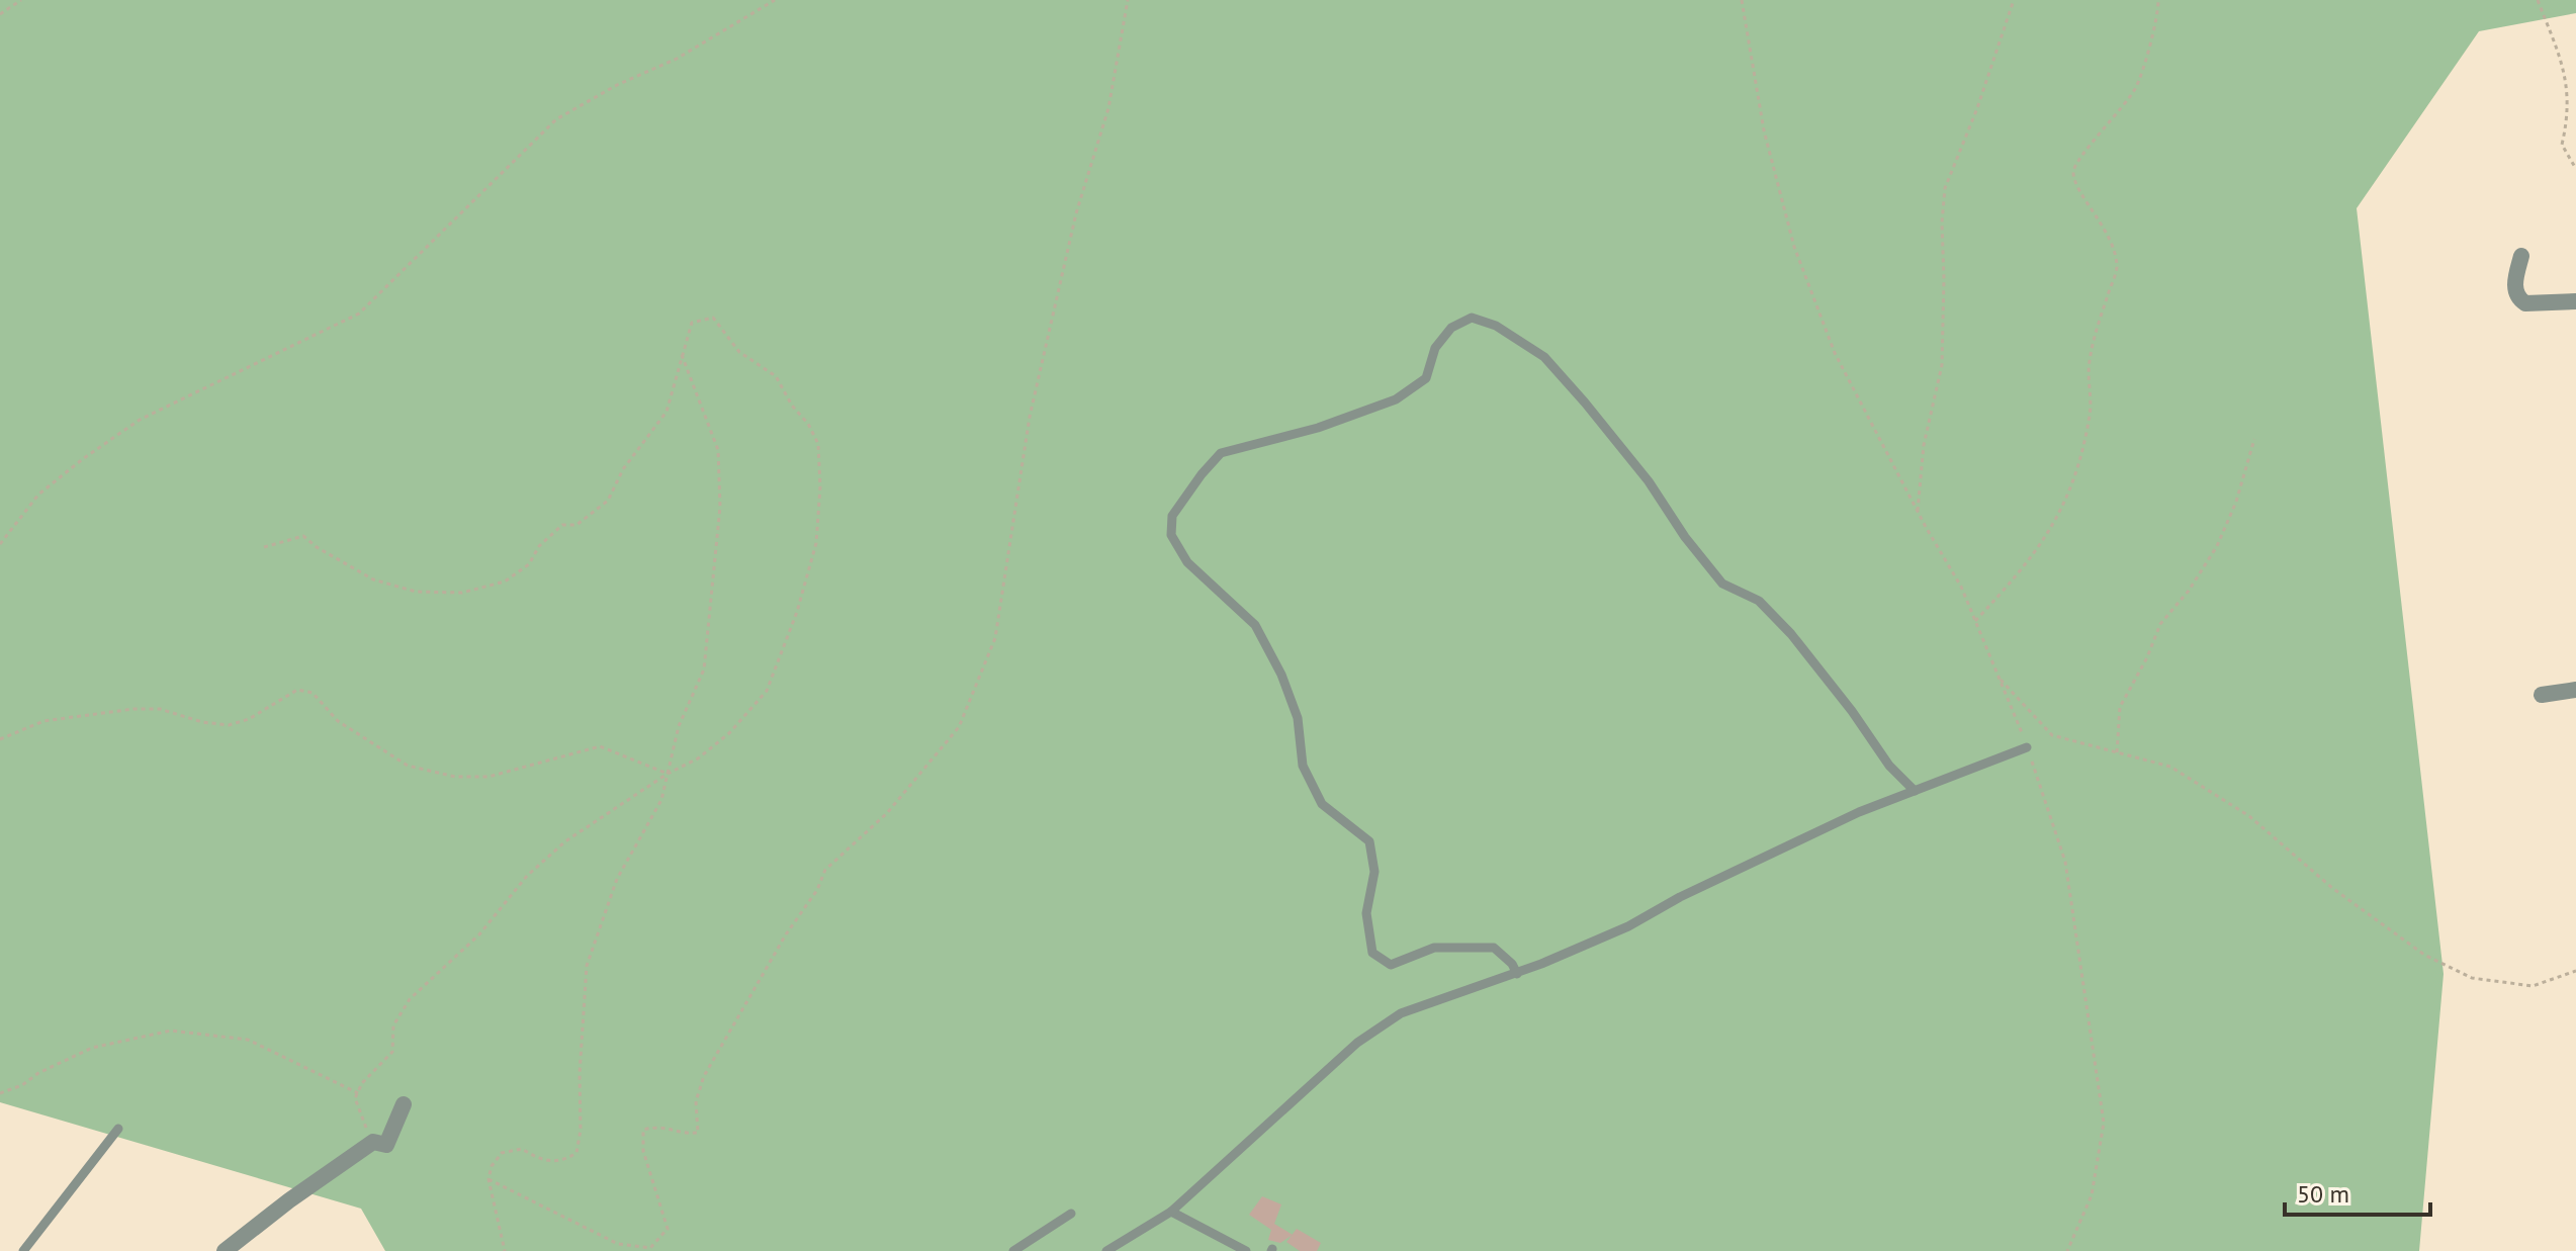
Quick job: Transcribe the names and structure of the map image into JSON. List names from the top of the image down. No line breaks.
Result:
{"scale_bar":"50 m"}
